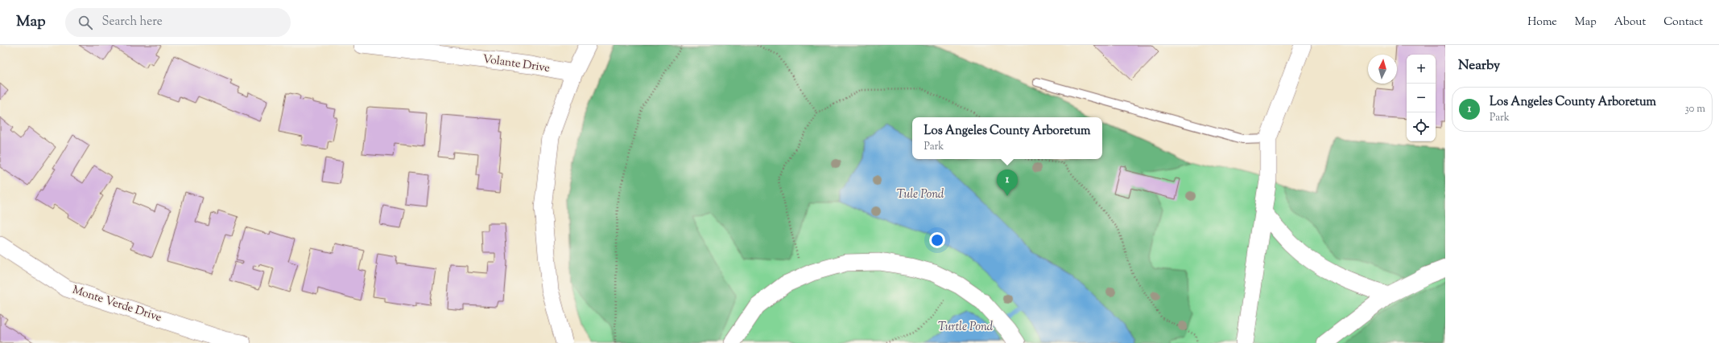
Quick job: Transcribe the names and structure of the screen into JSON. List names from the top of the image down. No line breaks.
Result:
{"streets":{"street":["Volante Drive","Monte Verde Drive"]},"water":["Tule Pond","Turtle Pond"],"north":"top","page":{"header":"Map","search":"Search here","nav":["Home","Map","About","Contact"],"heading":"Nearby","map_buttons":["+","−"],"list":[{"mark":"1","name":"Los Angeles County Arboretum","note":"Park","value":"30 m"}],"popup":["Los Angeles County Arboretum","Park"],"pins":"1"}}
